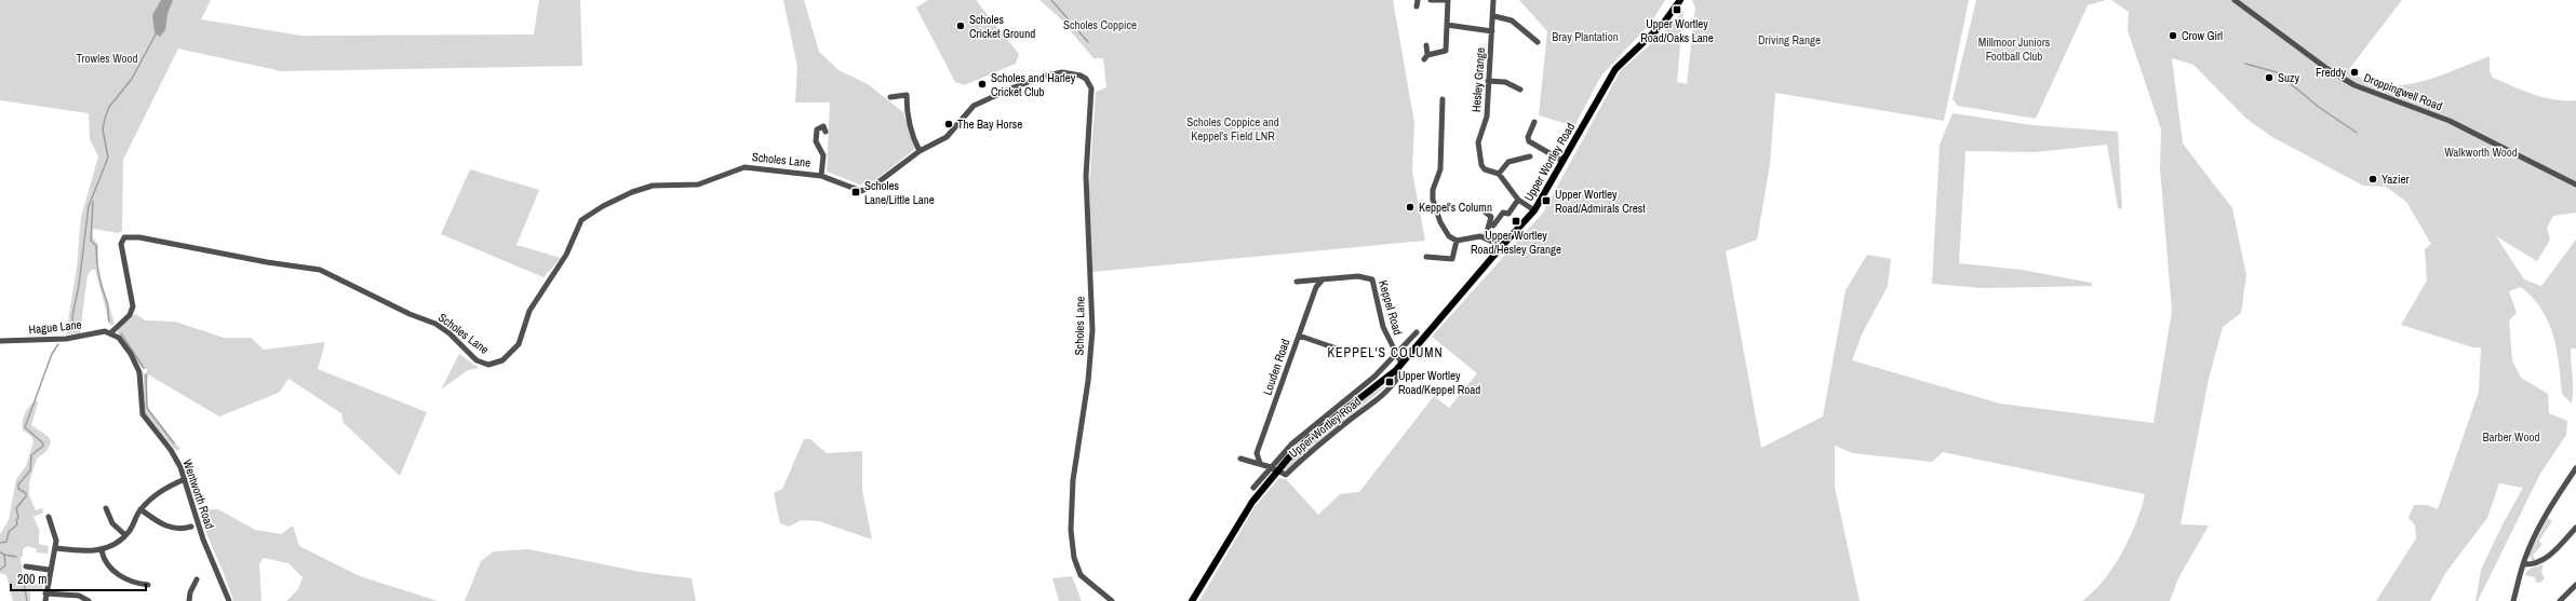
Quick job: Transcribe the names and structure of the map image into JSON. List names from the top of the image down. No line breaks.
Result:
{"streets":{"main road":["Upper Wortley Road"],"street":["Hesley Grange","Droppingwell Road","Scholes Lane","Keppel Road","Hague Lane","Louden Road","Wentworth Road"]},"crossings":[["Hesley Grange","Upper Wortley Road"],["Scholes Lane","Hague Lane"],["Scholes Lane","Wentworth Road"],["Upper Wortley Road","Keppel Road"],["Keppel Road","Louden Road"],["Hague Lane","Wentworth Road"]],"districts":["KEPPEL'S COLUMN"],"parks":["Scholes Coppice","Bray Plantation","Driving Range","Millmoor Juniors Football Club","Trowles Wood","Scholes Coppice and Keppel's Field LNR","Walkworth Wood","Barber Wood"],"places":{"transit":["Upper Wortley Road/Oaks Lane","Scholes Lane/Little Lane","Upper Wortley Road/Admirals Crest","Upper Wortley Road/Hesley Grange","Upper Wortley Road/Keppel Road"],"other":["Scholes Cricket Ground","Crow Girl","Freddy","Suzy","Scholes and Harley Cricket Club","The Bay Horse","Yazier","Keppel's Column"]},"scale_bar":"200 m"}
